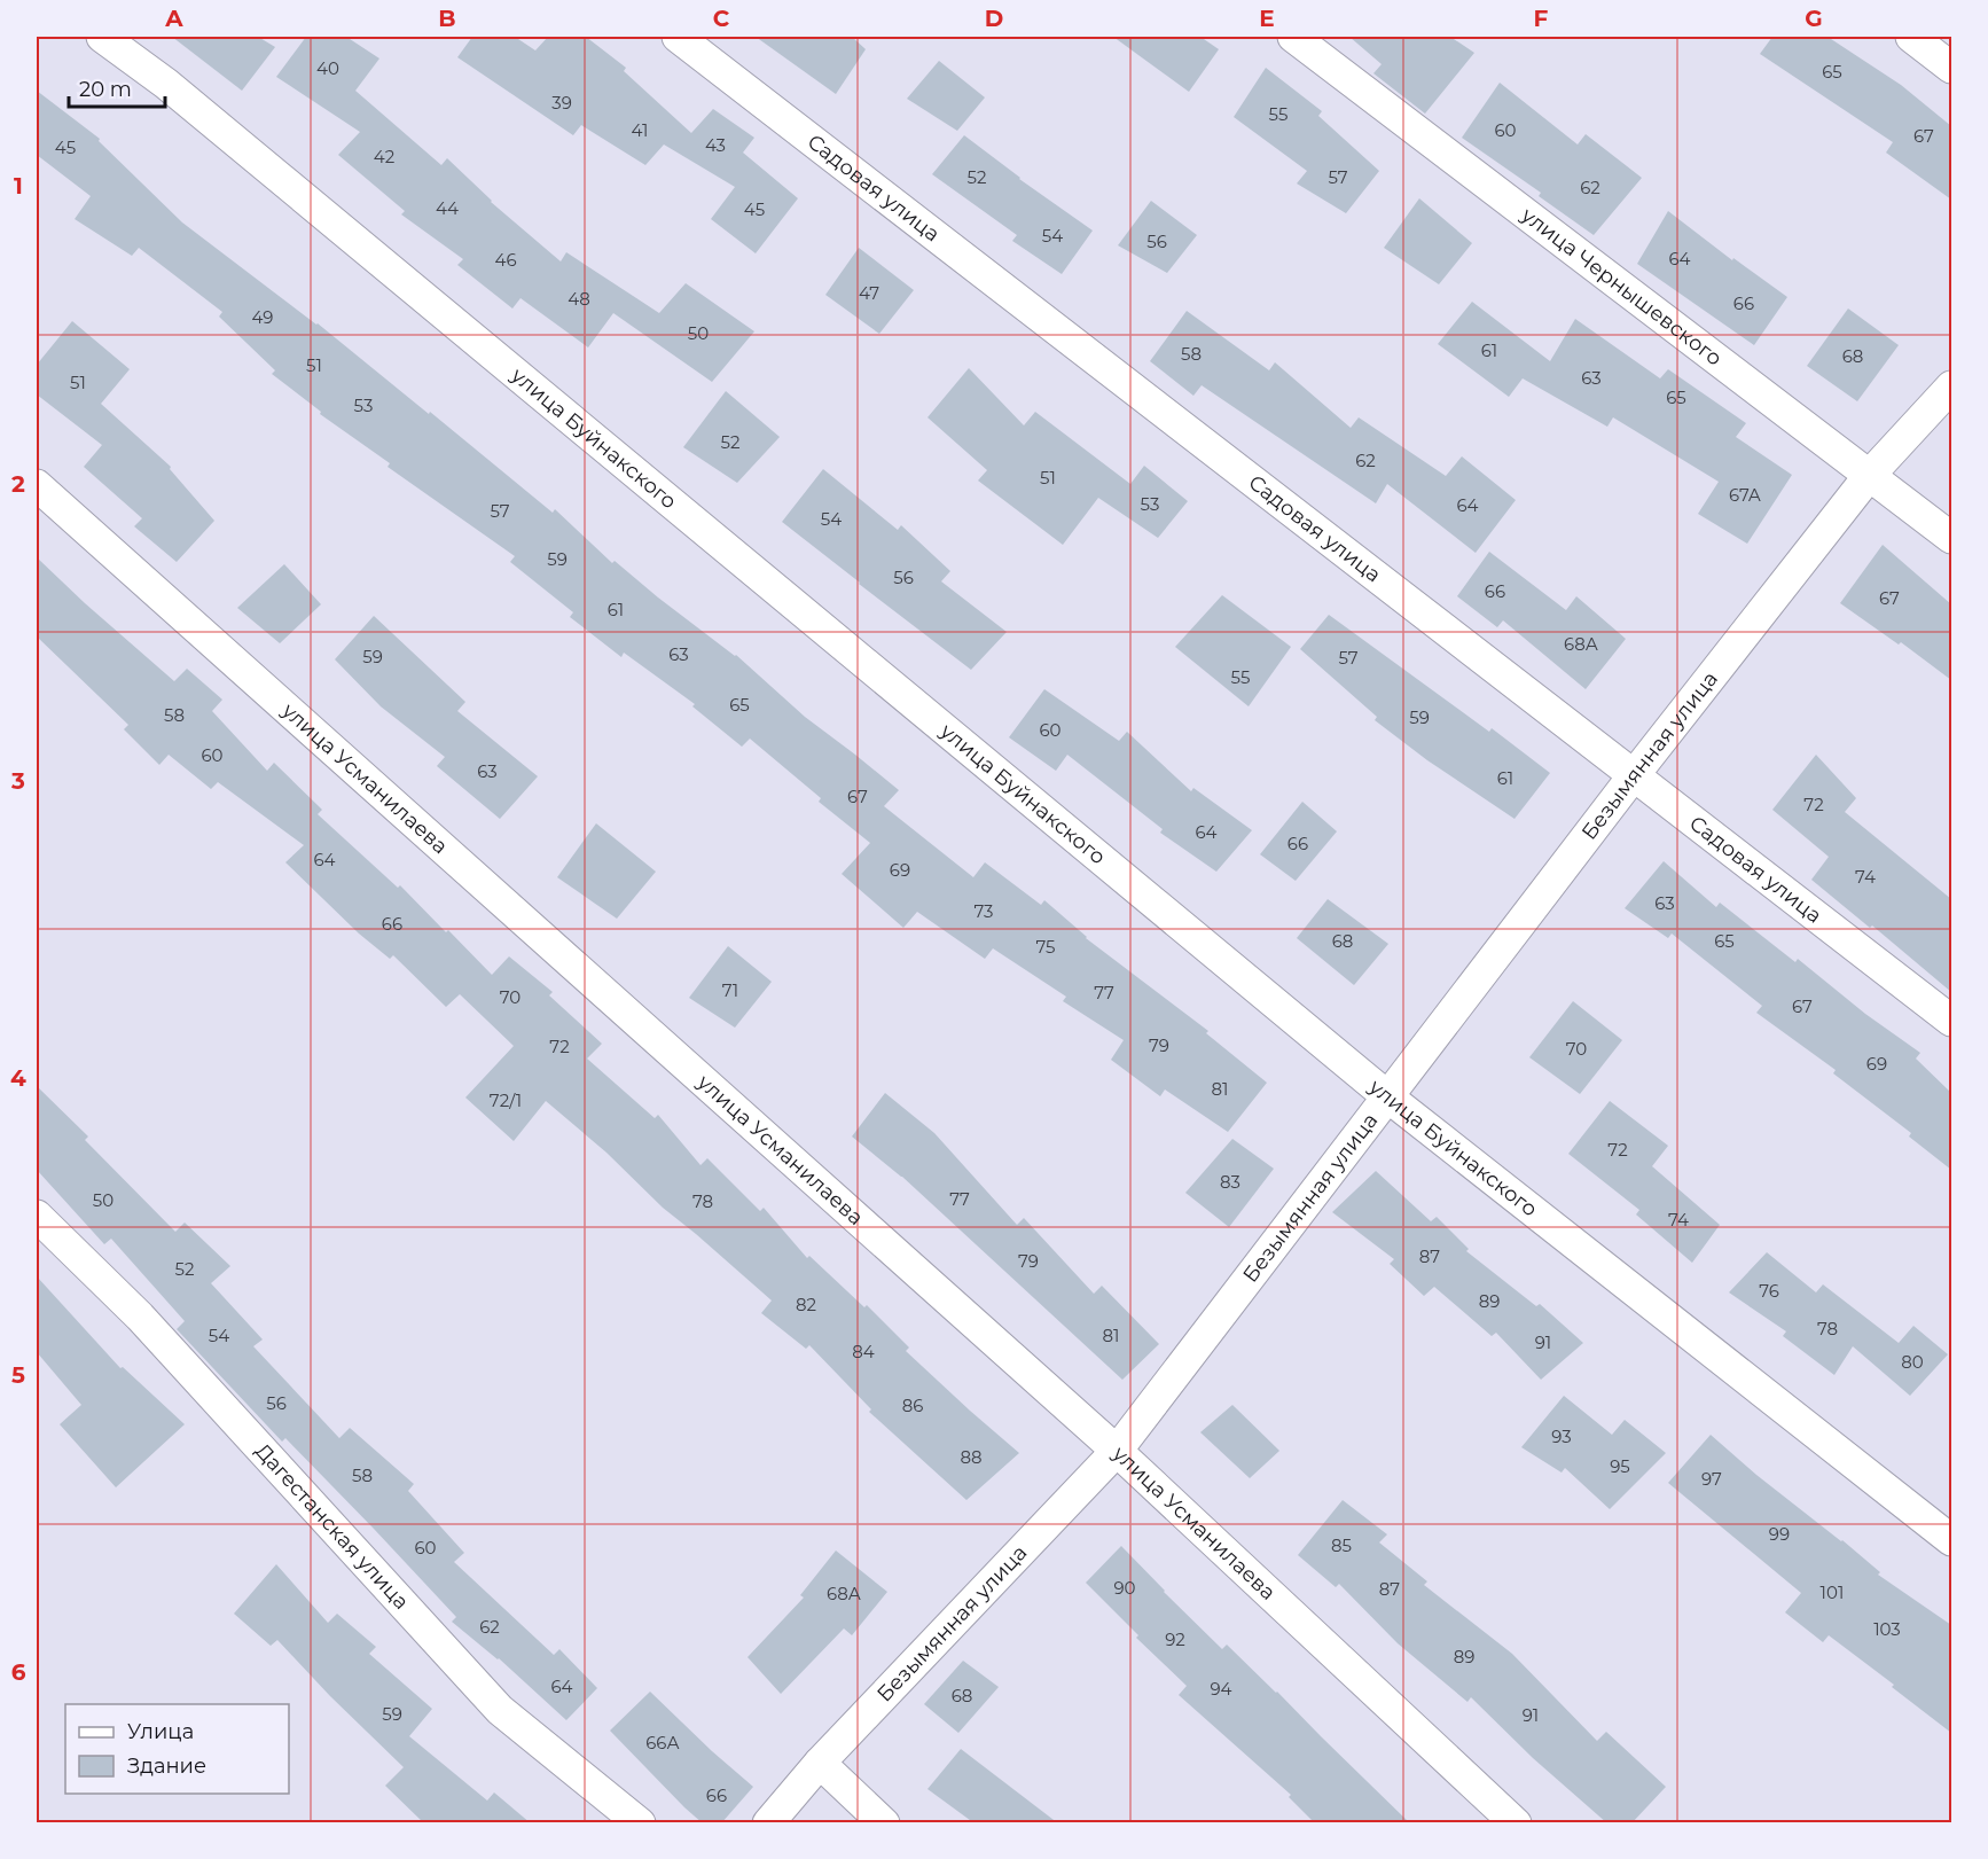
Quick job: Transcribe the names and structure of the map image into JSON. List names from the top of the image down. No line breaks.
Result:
{"streets":{"street":["Садовая улица","улица Чернышевского","улица Буйнакского","Безымянная улица","улица Усманилаева","Дагестанская улица"]},"crossings":[["Садовая улица","Безымянная улица"],["улица Чернышевского","Безымянная улица"],["улица Буйнакского","Безымянная улица"],["Безымянная улица","улица Усманилаева"]],"house_numbers":["40","65","39","55","41","60","67","43","45","42","52","57","62","44","45","54","56","64","46","47","48","66","49","50","61","58","68","51","63","51","65","53","52","62","51","67А","53","64","57","54","59","56","66","67","61","68А","63","59","57","55","65","58","59","60","60","63","61","67","72","64","66","64","69","74","63","73","66","68","65","75","71","77","70","67","79","72","70","69","81","72/1","72","83","77","50","78","74","87","79","52","76","89","82","78","54","81","91","84","80","56","86","93","88","95","58","97","99","85","60","90","87","101","68А","62","103","92","89","64","94","68","59","91","66А","66"],"legend":["Улица","Здание"],"scale_bar":"20 m","grid":{"columns":["A","B","C","D","E","F","G"],"rows":["1","2","3","4","5","6"]}}
